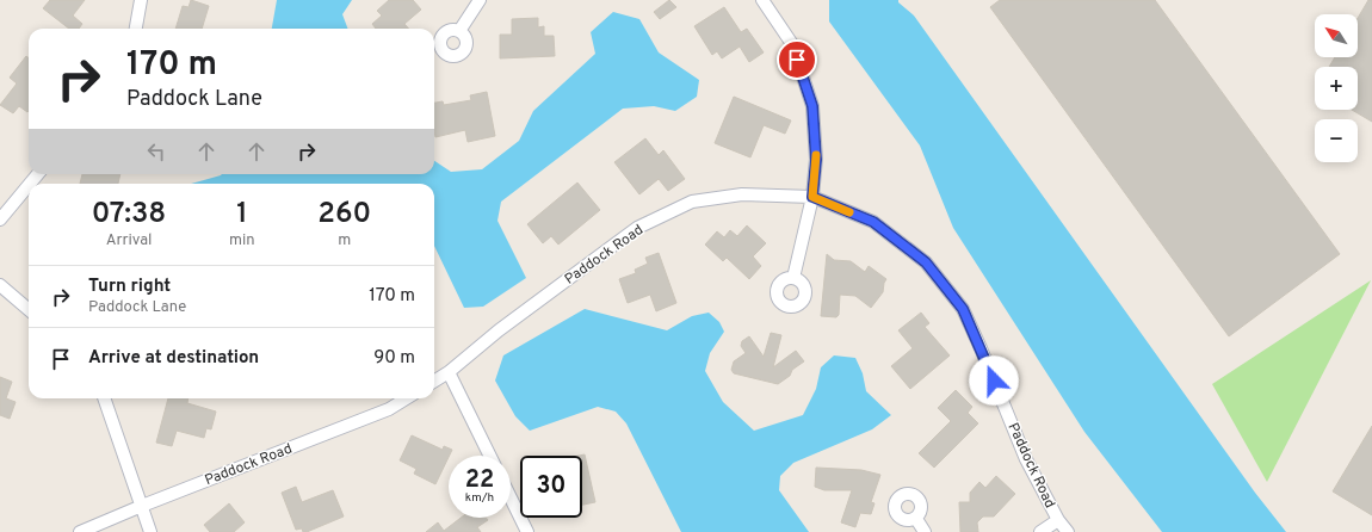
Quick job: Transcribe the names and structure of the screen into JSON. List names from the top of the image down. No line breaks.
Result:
{"streets":{"street":["Paddock Road"]},"north":"top left","page":{"map_buttons":["+","−"],"turn":["170 m","Paddock Lane"],"eta":["07:38","Arrival","1","min","260","m"],"list":[{"name":"Turn right","note":"Paddock Lane","value":"170 m"},{"name":"Arrive at destination","value":"90 m"}],"speed":"22 km/h","limit":"30"}}
